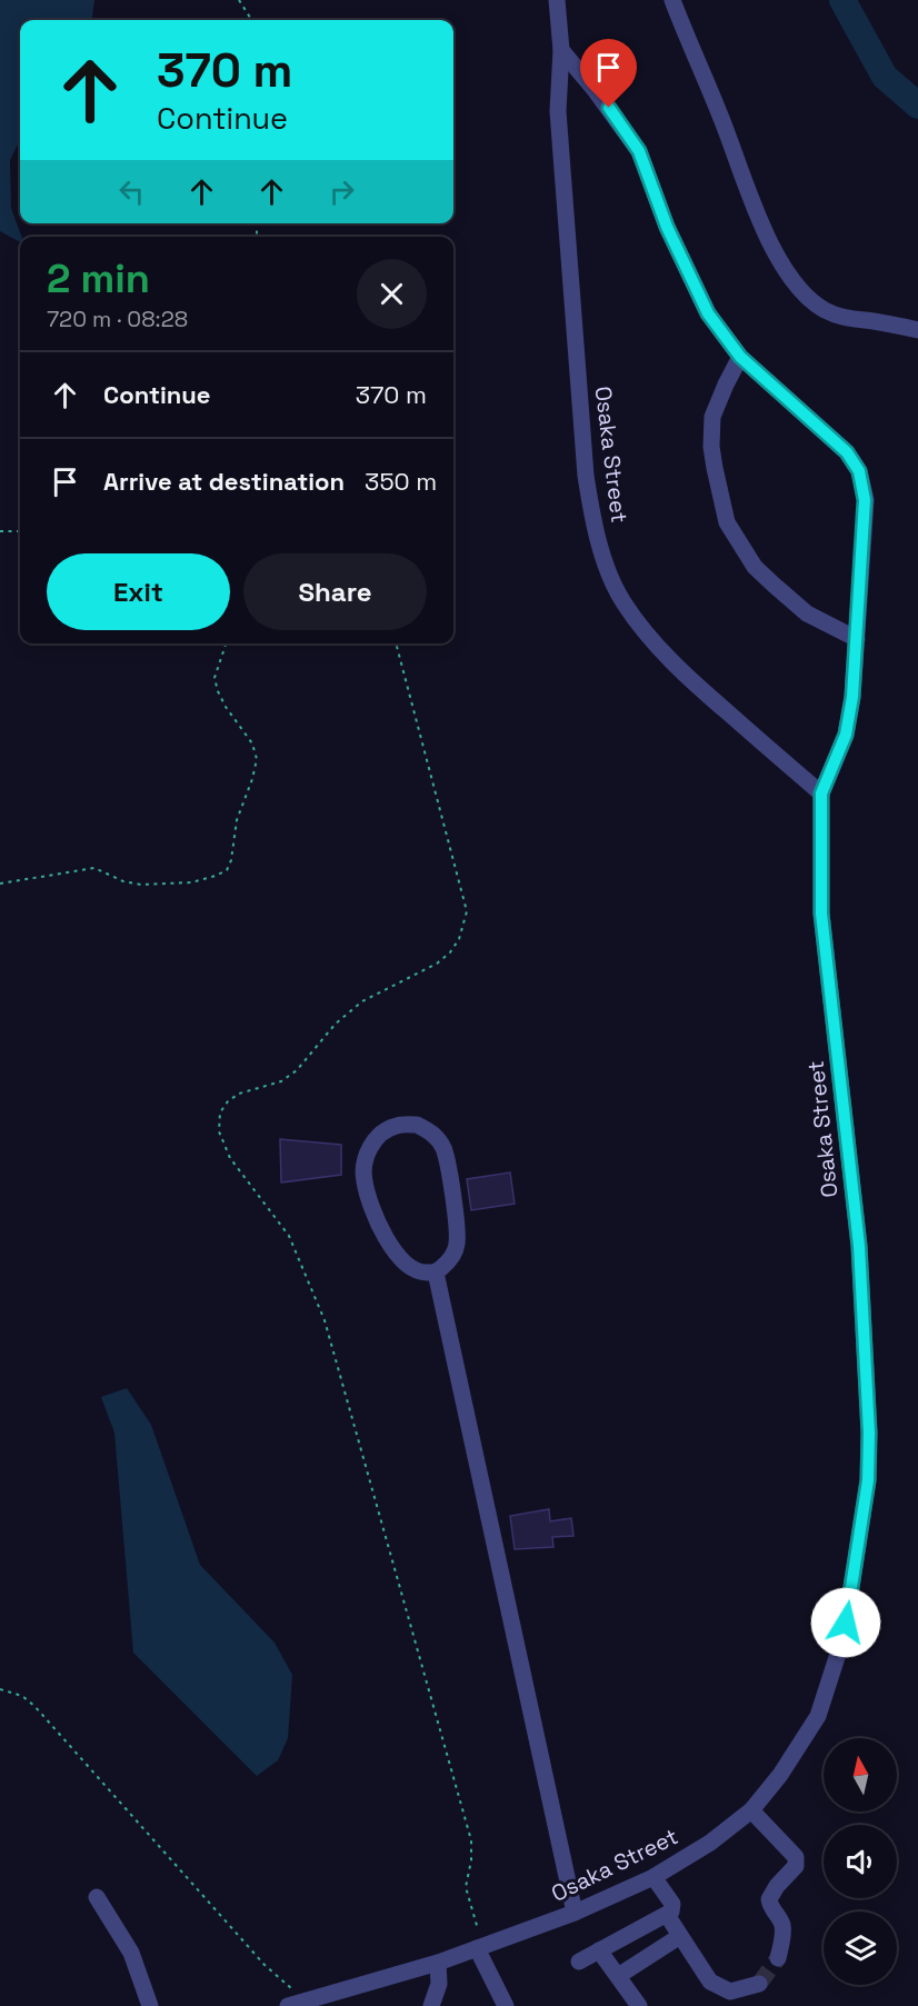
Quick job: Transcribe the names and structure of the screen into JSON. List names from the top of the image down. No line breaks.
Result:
{"streets":{"street":["Osaka Street"]},"north":"top","page":{"turn":["370 m","Continue"],"heading":["2 min","720 m · 08:28"],"list":[{"name":"Continue","value":"370 m"},{"name":"Arrive at destination","value":"350 m"}],"buttons":["Exit","Share"]}}
